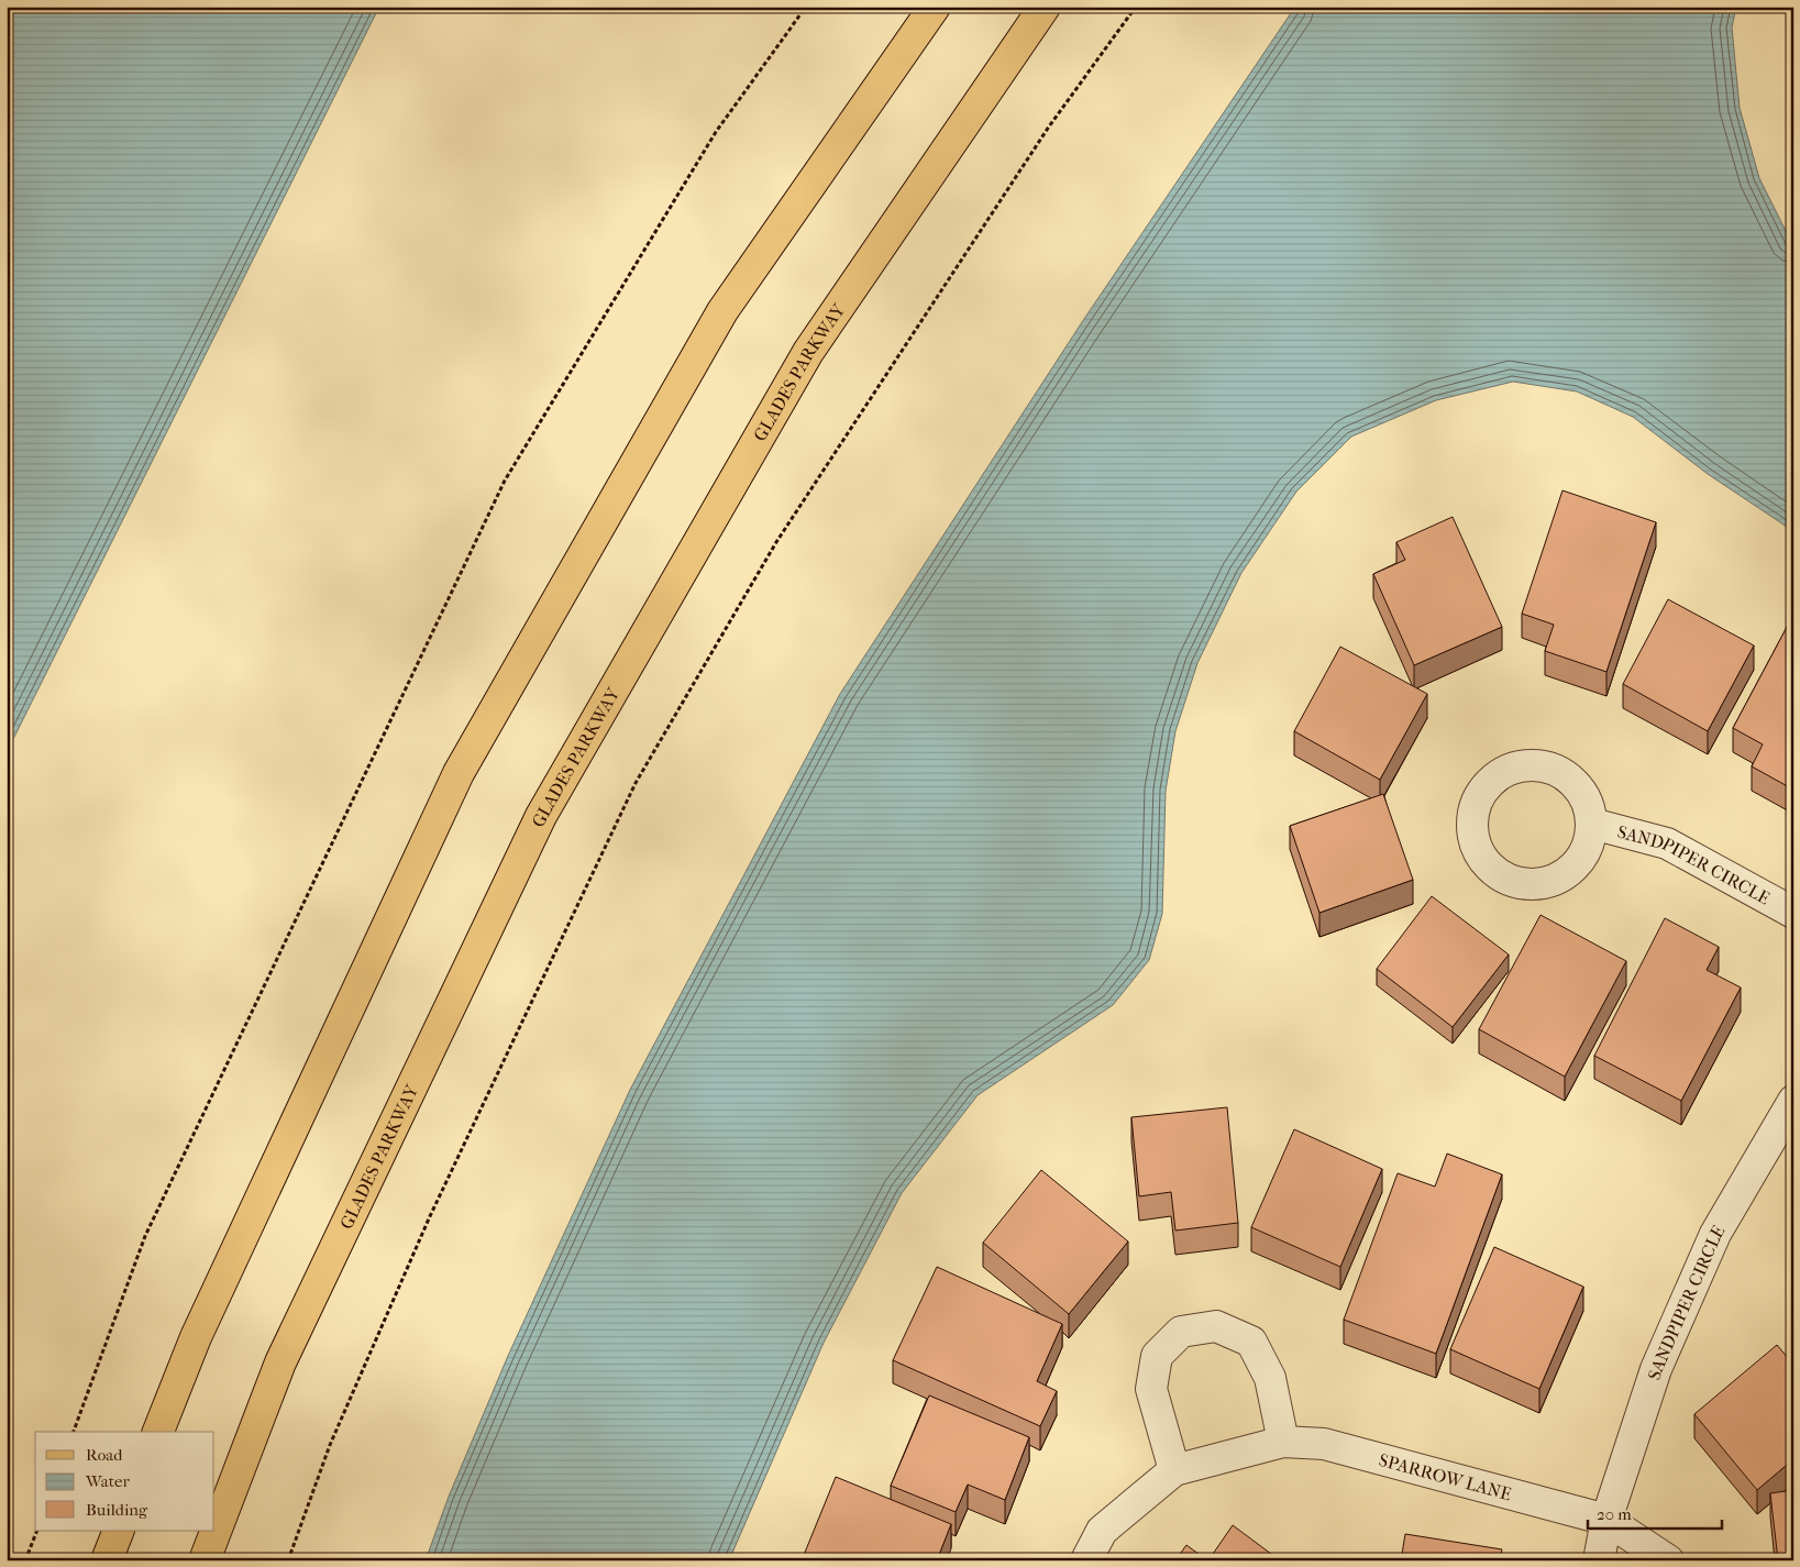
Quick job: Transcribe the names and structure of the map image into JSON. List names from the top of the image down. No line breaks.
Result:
{"streets":{"main road":["GLADES PARKWAY"],"street":["SANDPIPER CIRCLE","SPARROW LANE"]},"crossings":[["SANDPIPER CIRCLE","SPARROW LANE"]],"legend":["Road","Water","Building"],"scale_bar":"20 m"}
